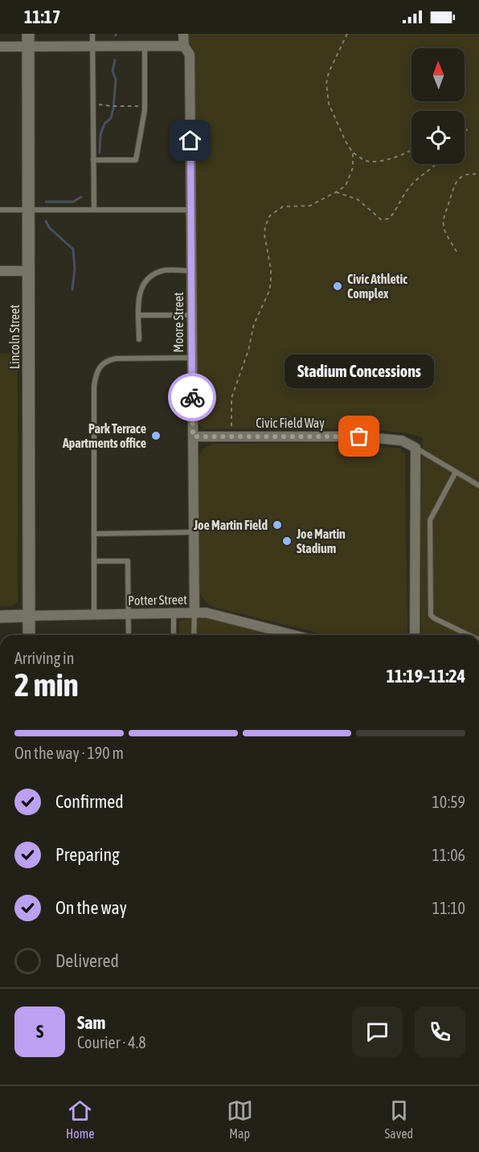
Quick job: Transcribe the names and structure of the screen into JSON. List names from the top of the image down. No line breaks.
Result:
{"streets":{"street":["Moore Street","Lincoln Street","Civic Field Way","Potter Street"]},"crossings":[["Moore Street","Civic Field Way"],["Moore Street","Potter Street"],["Lincoln Street","Potter Street"]],"places":["Civic Athletic Complex","Park Terrace Apartments office","Stadium Concessions","Joe Martin Field","Joe Martin Stadium"],"north":"top","page":{"status":"11:17","bubble":"Stadium Concessions","heading":["2 min","Arriving in","11:19–11:24"],"panel":["Sam","Courier · 4.8"],"bar":"On the way · 190 m","list":[["Confirmed","10:59"],["Preparing","11:06"],["On the way","11:10"],"Delivered"],"round":"S","tabs":["Home","Map","Saved"]}}
